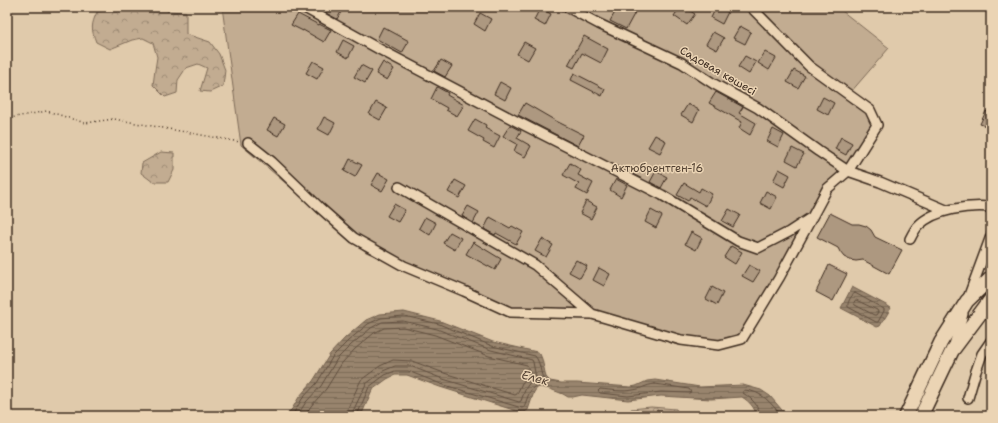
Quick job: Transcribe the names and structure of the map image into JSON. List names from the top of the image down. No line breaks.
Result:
{"streets":{"street":["Садовая көшесі"]},"water":["Елек"],"parks":["Актюбрентген-16"]}
